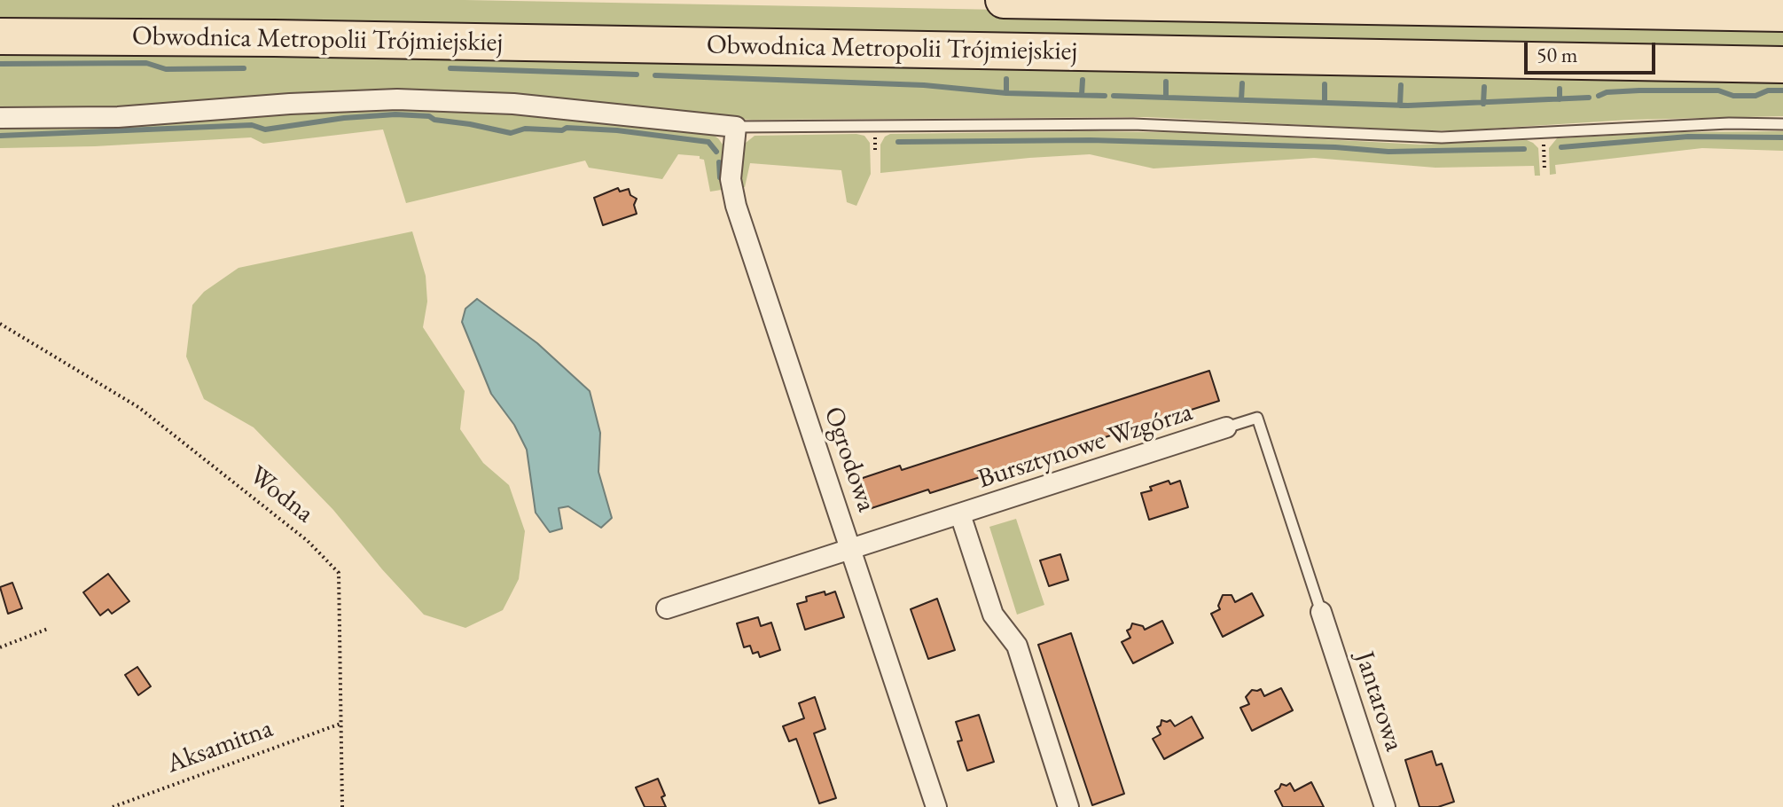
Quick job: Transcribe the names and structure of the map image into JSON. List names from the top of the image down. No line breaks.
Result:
{"streets":{"highway":["Obwodnica Metropolii Trójmiejskiej"],"street":["Bursztynowe Wzgórza","Ogrodowa","Jantarowa"],"path":["Wodna","Aksamitna"]},"crossings":[["Bursztynowe Wzgórza","Ogrodowa"],["Wodna","Aksamitna"]],"scale_bar":"50 m"}
